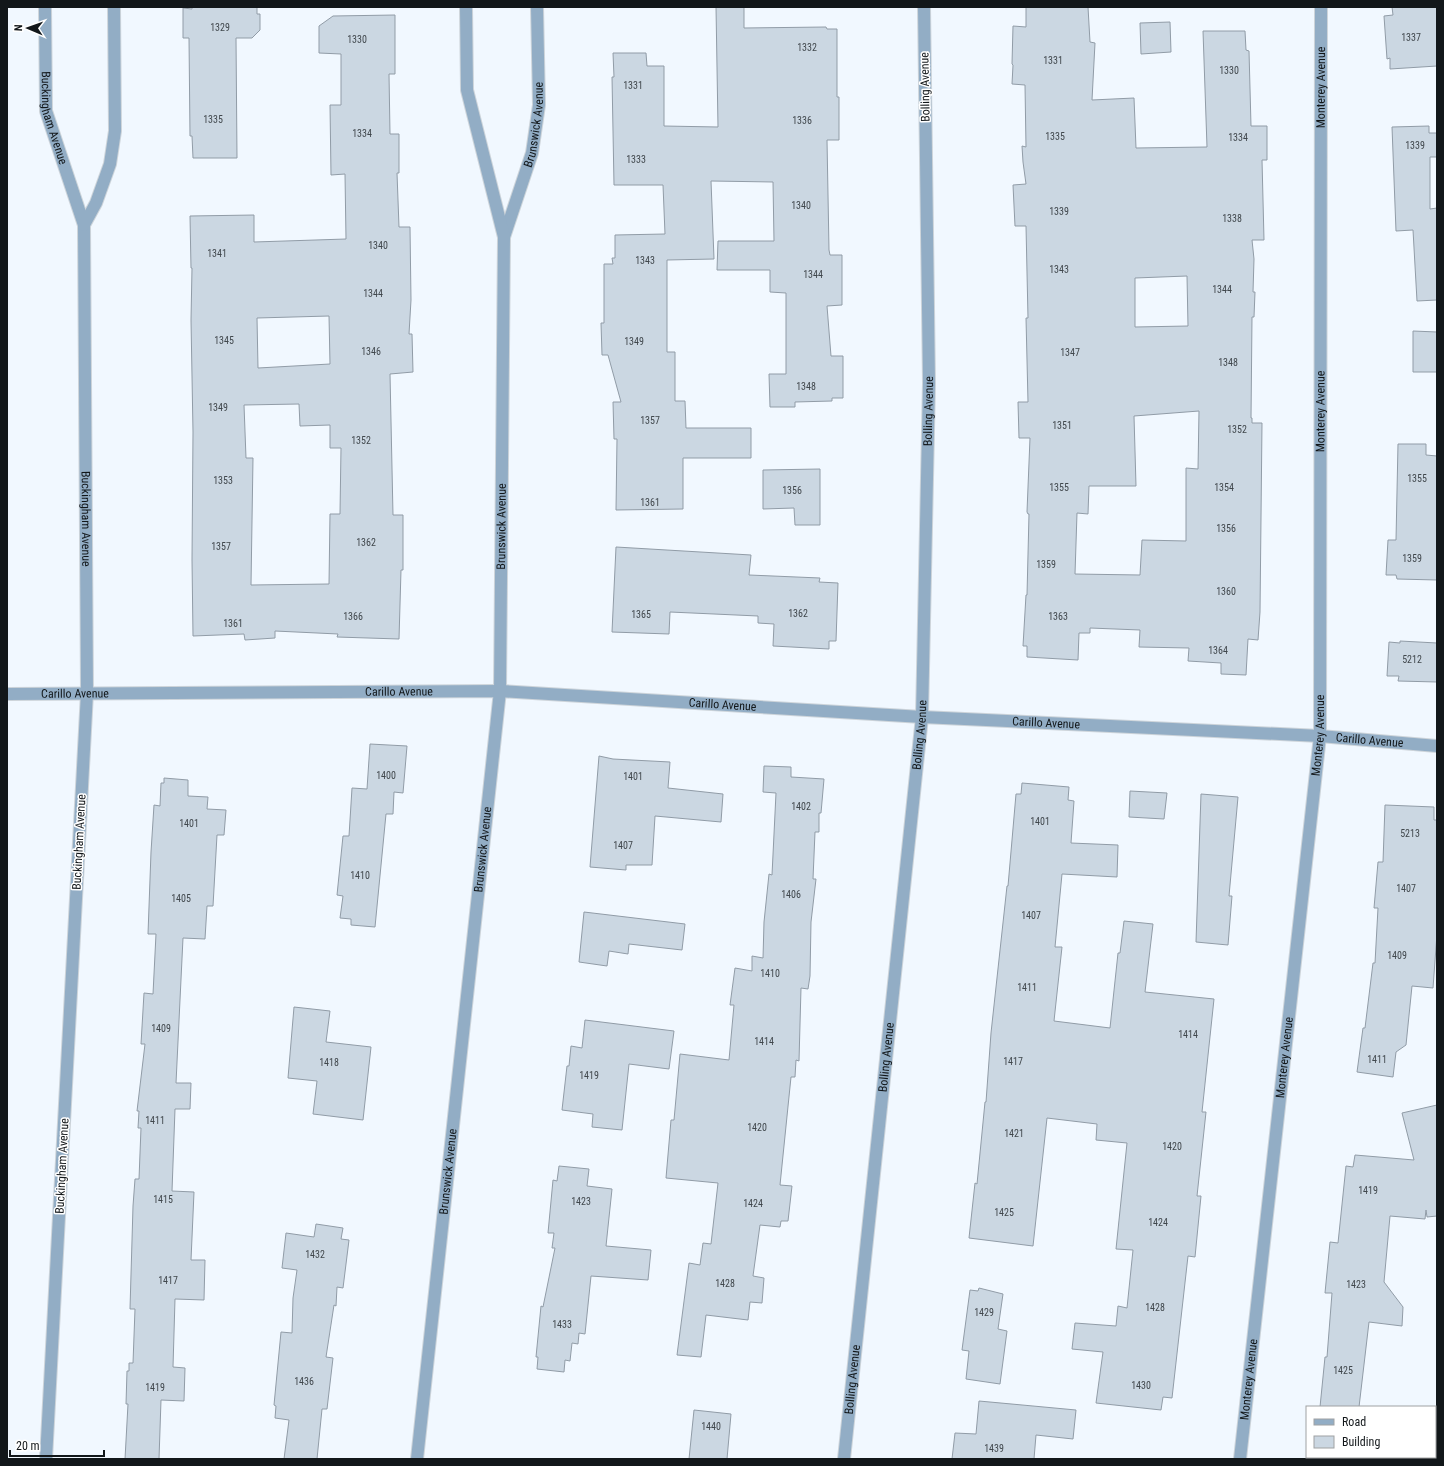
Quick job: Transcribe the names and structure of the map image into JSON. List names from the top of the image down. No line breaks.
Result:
{"streets":{"street":["Bolling Avenue","Monterey Avenue","Buckingham Avenue","Brunswick Avenue","Carillo Avenue"]},"crossings":[["Bolling Avenue","Carillo Avenue"],["Monterey Avenue","Carillo Avenue"],["Buckingham Avenue","Carillo Avenue"],["Brunswick Avenue","Carillo Avenue"]],"house_numbers":["1329","1337","1330","1332","1331","1330","1331","1335","1336","1334","1335","1334","1339","1333","1340","1339","1338","1340","1341","1343","1343","1344","1344","1344","1345","1349","1346","1347","1348","1348","1349","1357","1351","1352","1352","1355","1353","1355","1354","1356","1361","1356","1362","1357","1359","1359","1360","1362","1365","1366","1363","1361","1364","5212","1400","1401","1402","1401","1401","5213","1407","1410","1407","1406","1405","1407","1409","1410","1411","1409","1414","1414","1411","1417","1418","1419","1411","1420","1421","1420","1419","1415","1423","1424","1425","1424","1432","1417","1428","1423","1428","1429","1433","1425","1436","1430","1419","1440","1439"],"legend":["Road","Building"],"scale_bar":"20 m","north":"left"}
